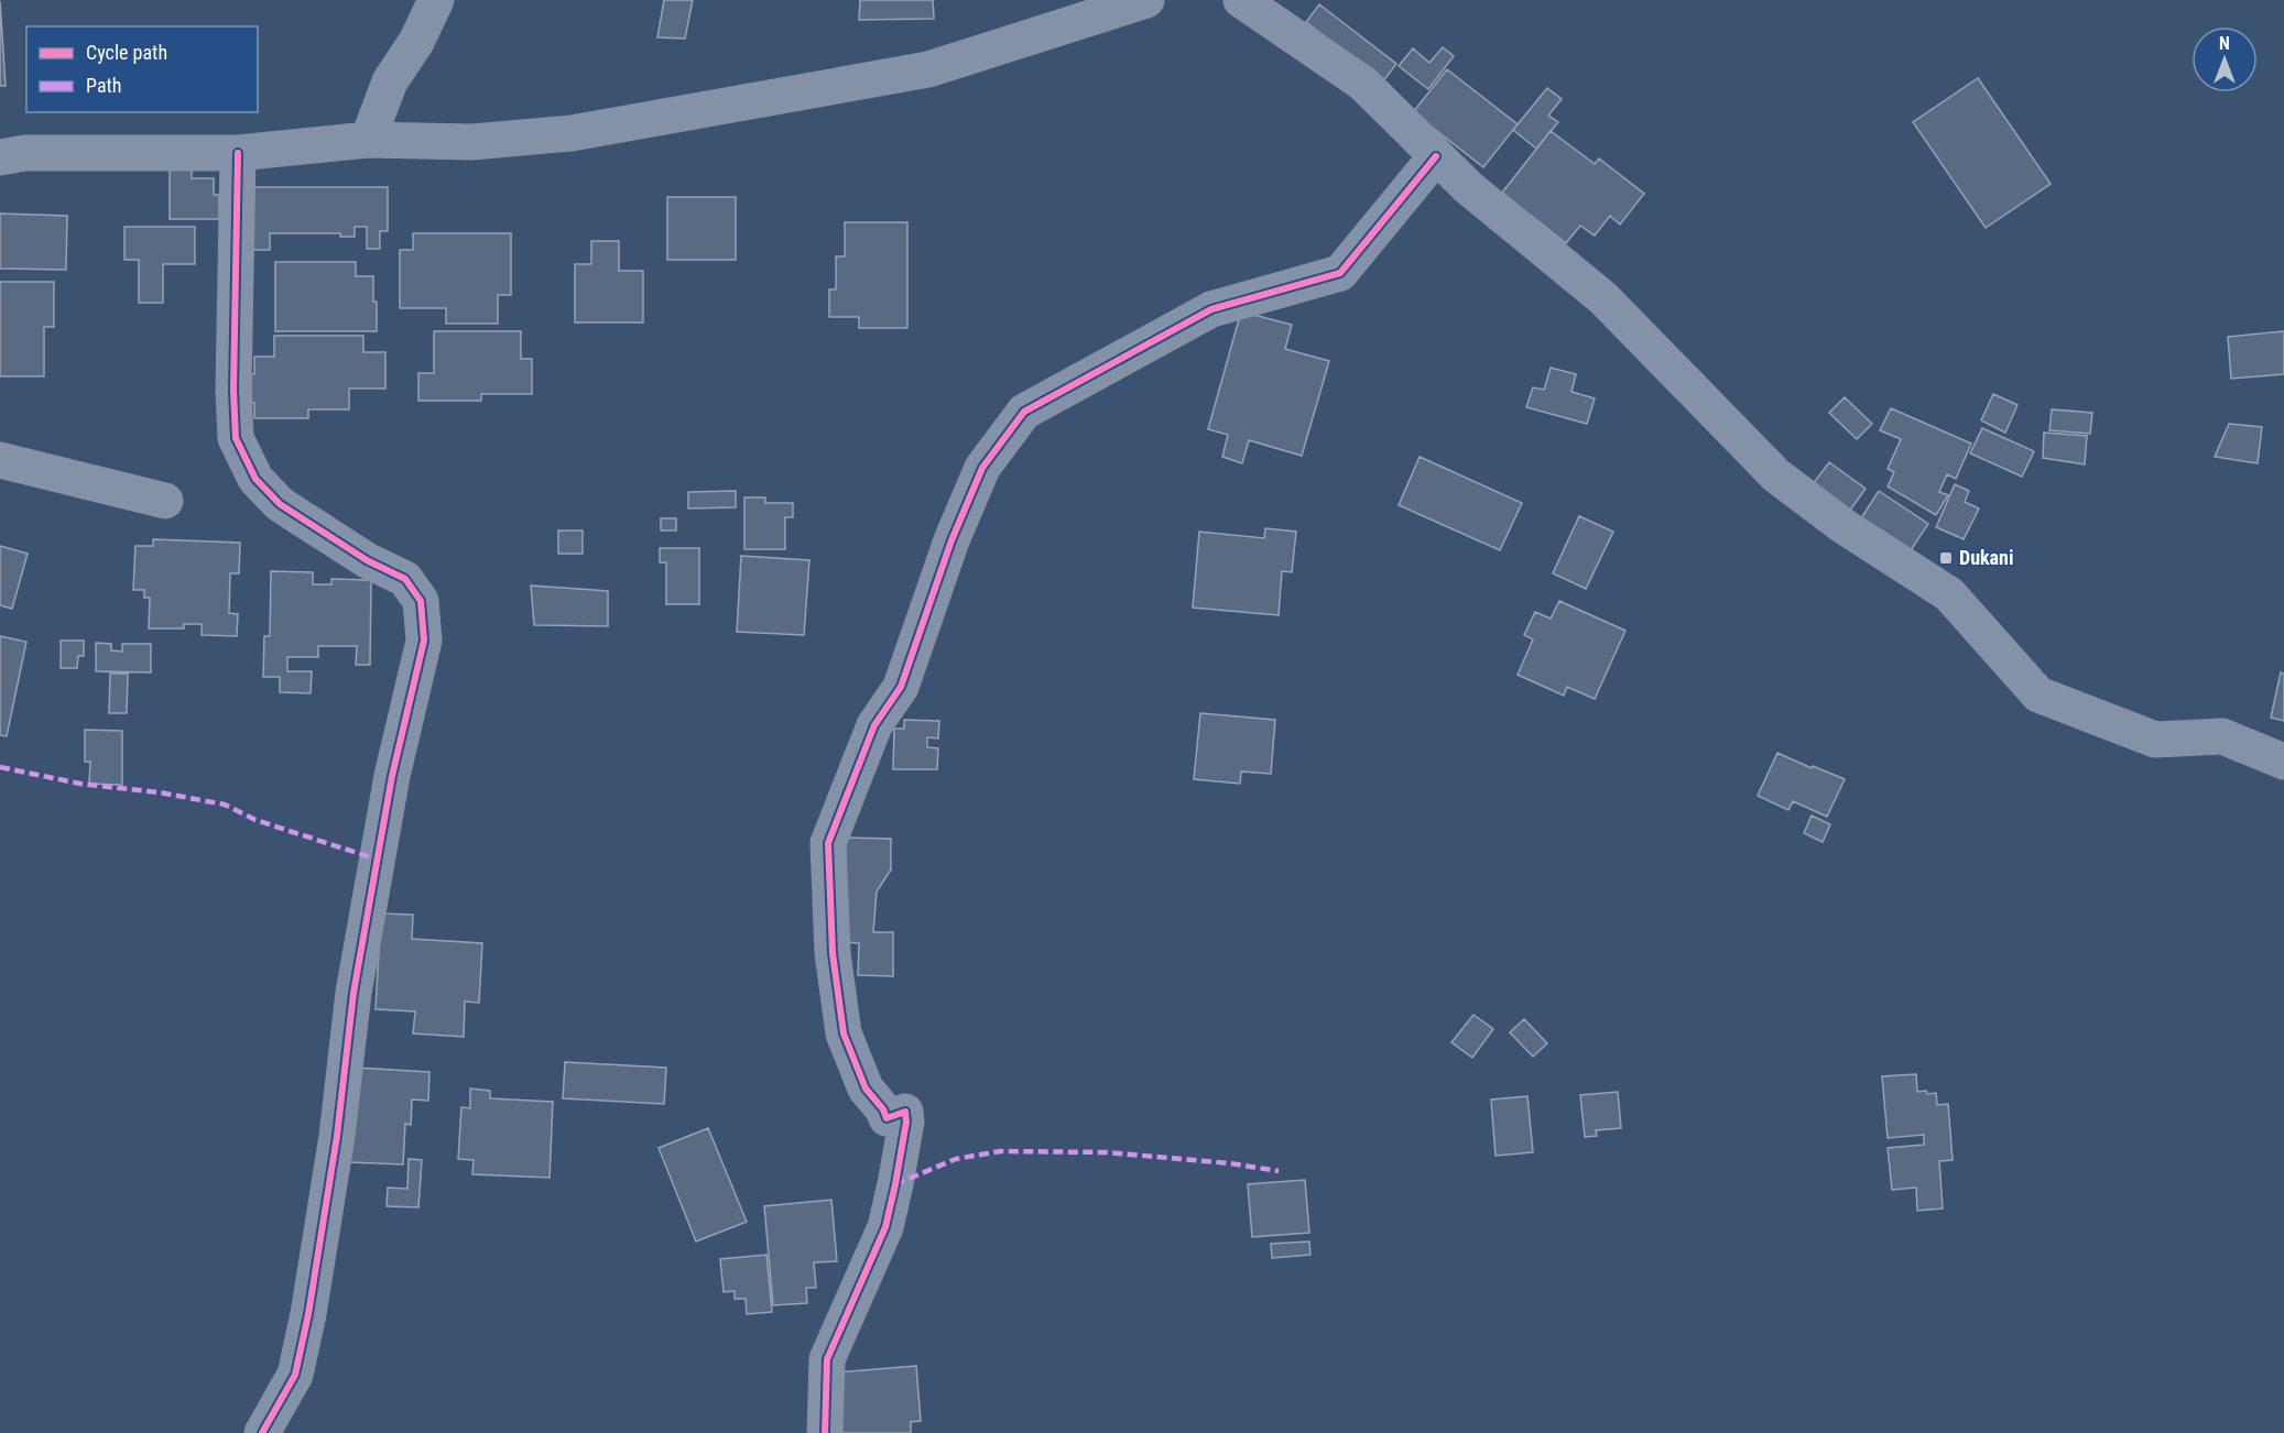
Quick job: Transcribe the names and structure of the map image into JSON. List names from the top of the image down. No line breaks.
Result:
{"places":{"transit":["Dukani"]},"legend":["Cycle path","Path"],"north":"top"}
